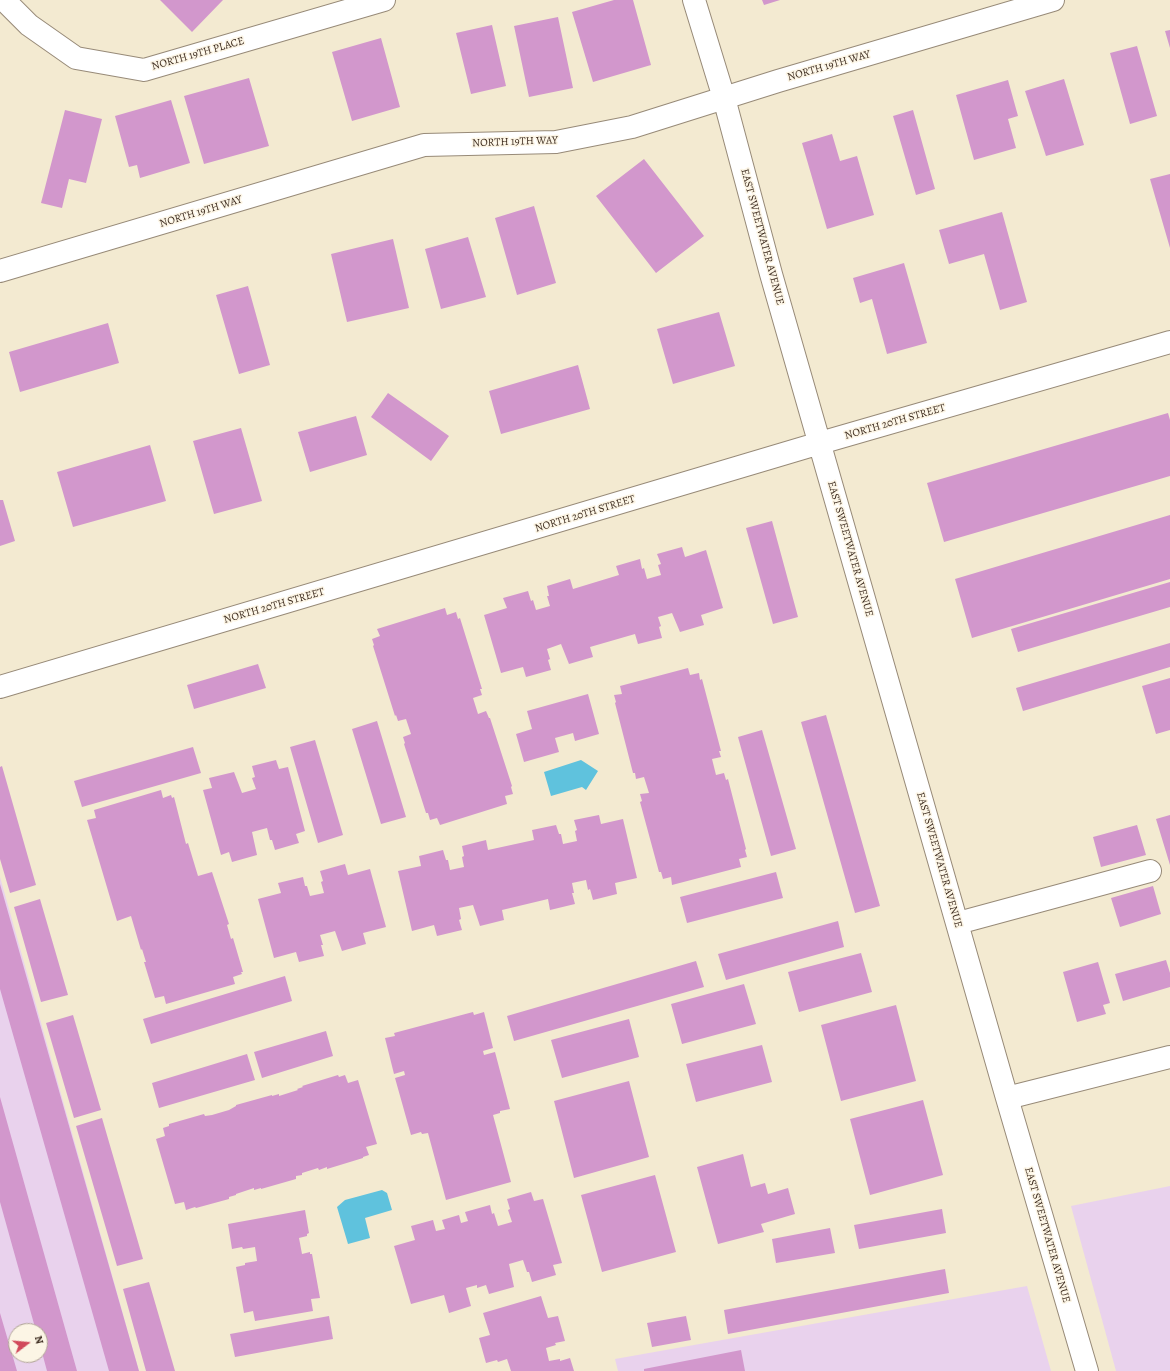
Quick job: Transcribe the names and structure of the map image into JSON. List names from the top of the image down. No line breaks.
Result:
{"streets":{"street":["NORTH 19TH PLACE","NORTH 19TH WAY","EAST SWEETWATER AVENUE","NORTH 20TH STREET"]},"crossings":[["NORTH 19TH WAY","EAST SWEETWATER AVENUE"],["EAST SWEETWATER AVENUE","NORTH 20TH STREET"]],"north":"right"}
